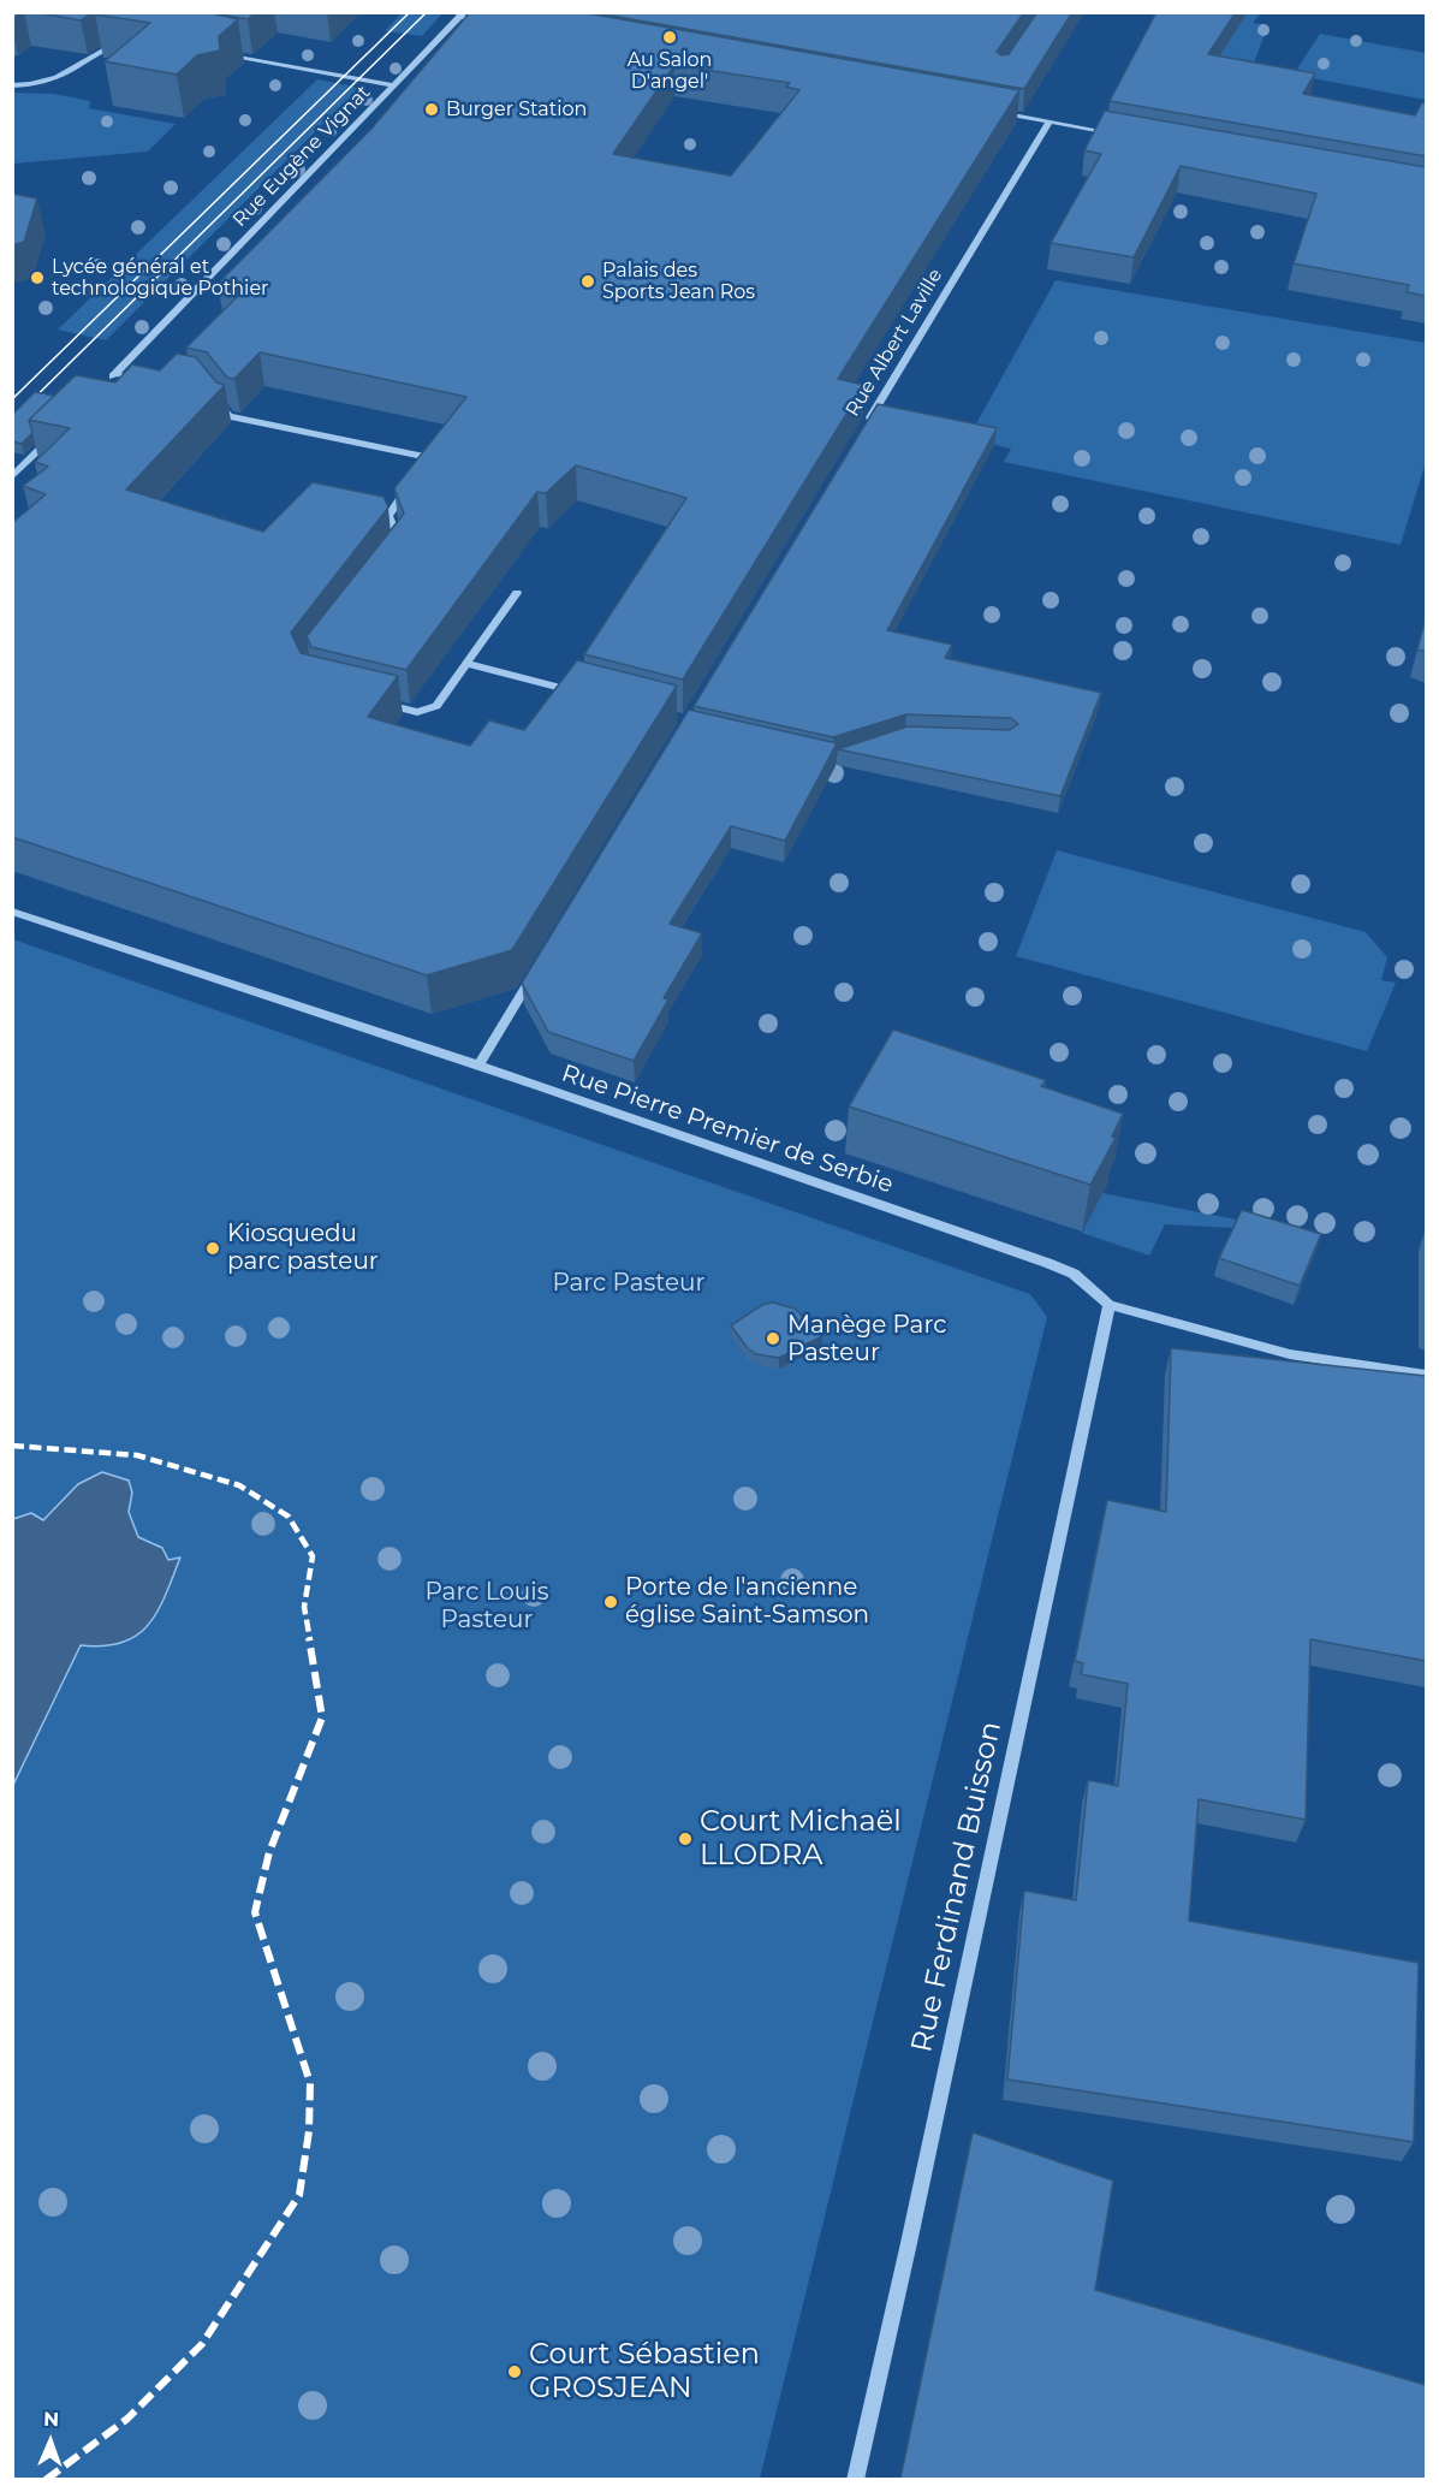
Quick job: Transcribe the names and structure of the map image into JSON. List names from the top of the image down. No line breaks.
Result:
{"streets":{"street":["Rue Eugène Vignat","Rue Albert Laville","Rue Pierre Premier de Serbie","Rue Ferdinand Buisson"]},"crossings":[["Rue Pierre Premier de Serbie","Rue Ferdinand Buisson"]],"parks":["Parc Pasteur","Parc Louis Pasteur"],"places":["Au Salon D'angel'","Burger Station","Lycée général et technologique Pothier","Palais des Sports Jean Ros","Kiosquedu parc pasteur","Manège Parc Pasteur","Porte de l'ancienne église Saint-Samson","Court Michaël LLODRA","Court Sébastien GROSJEAN"],"north":"top"}
